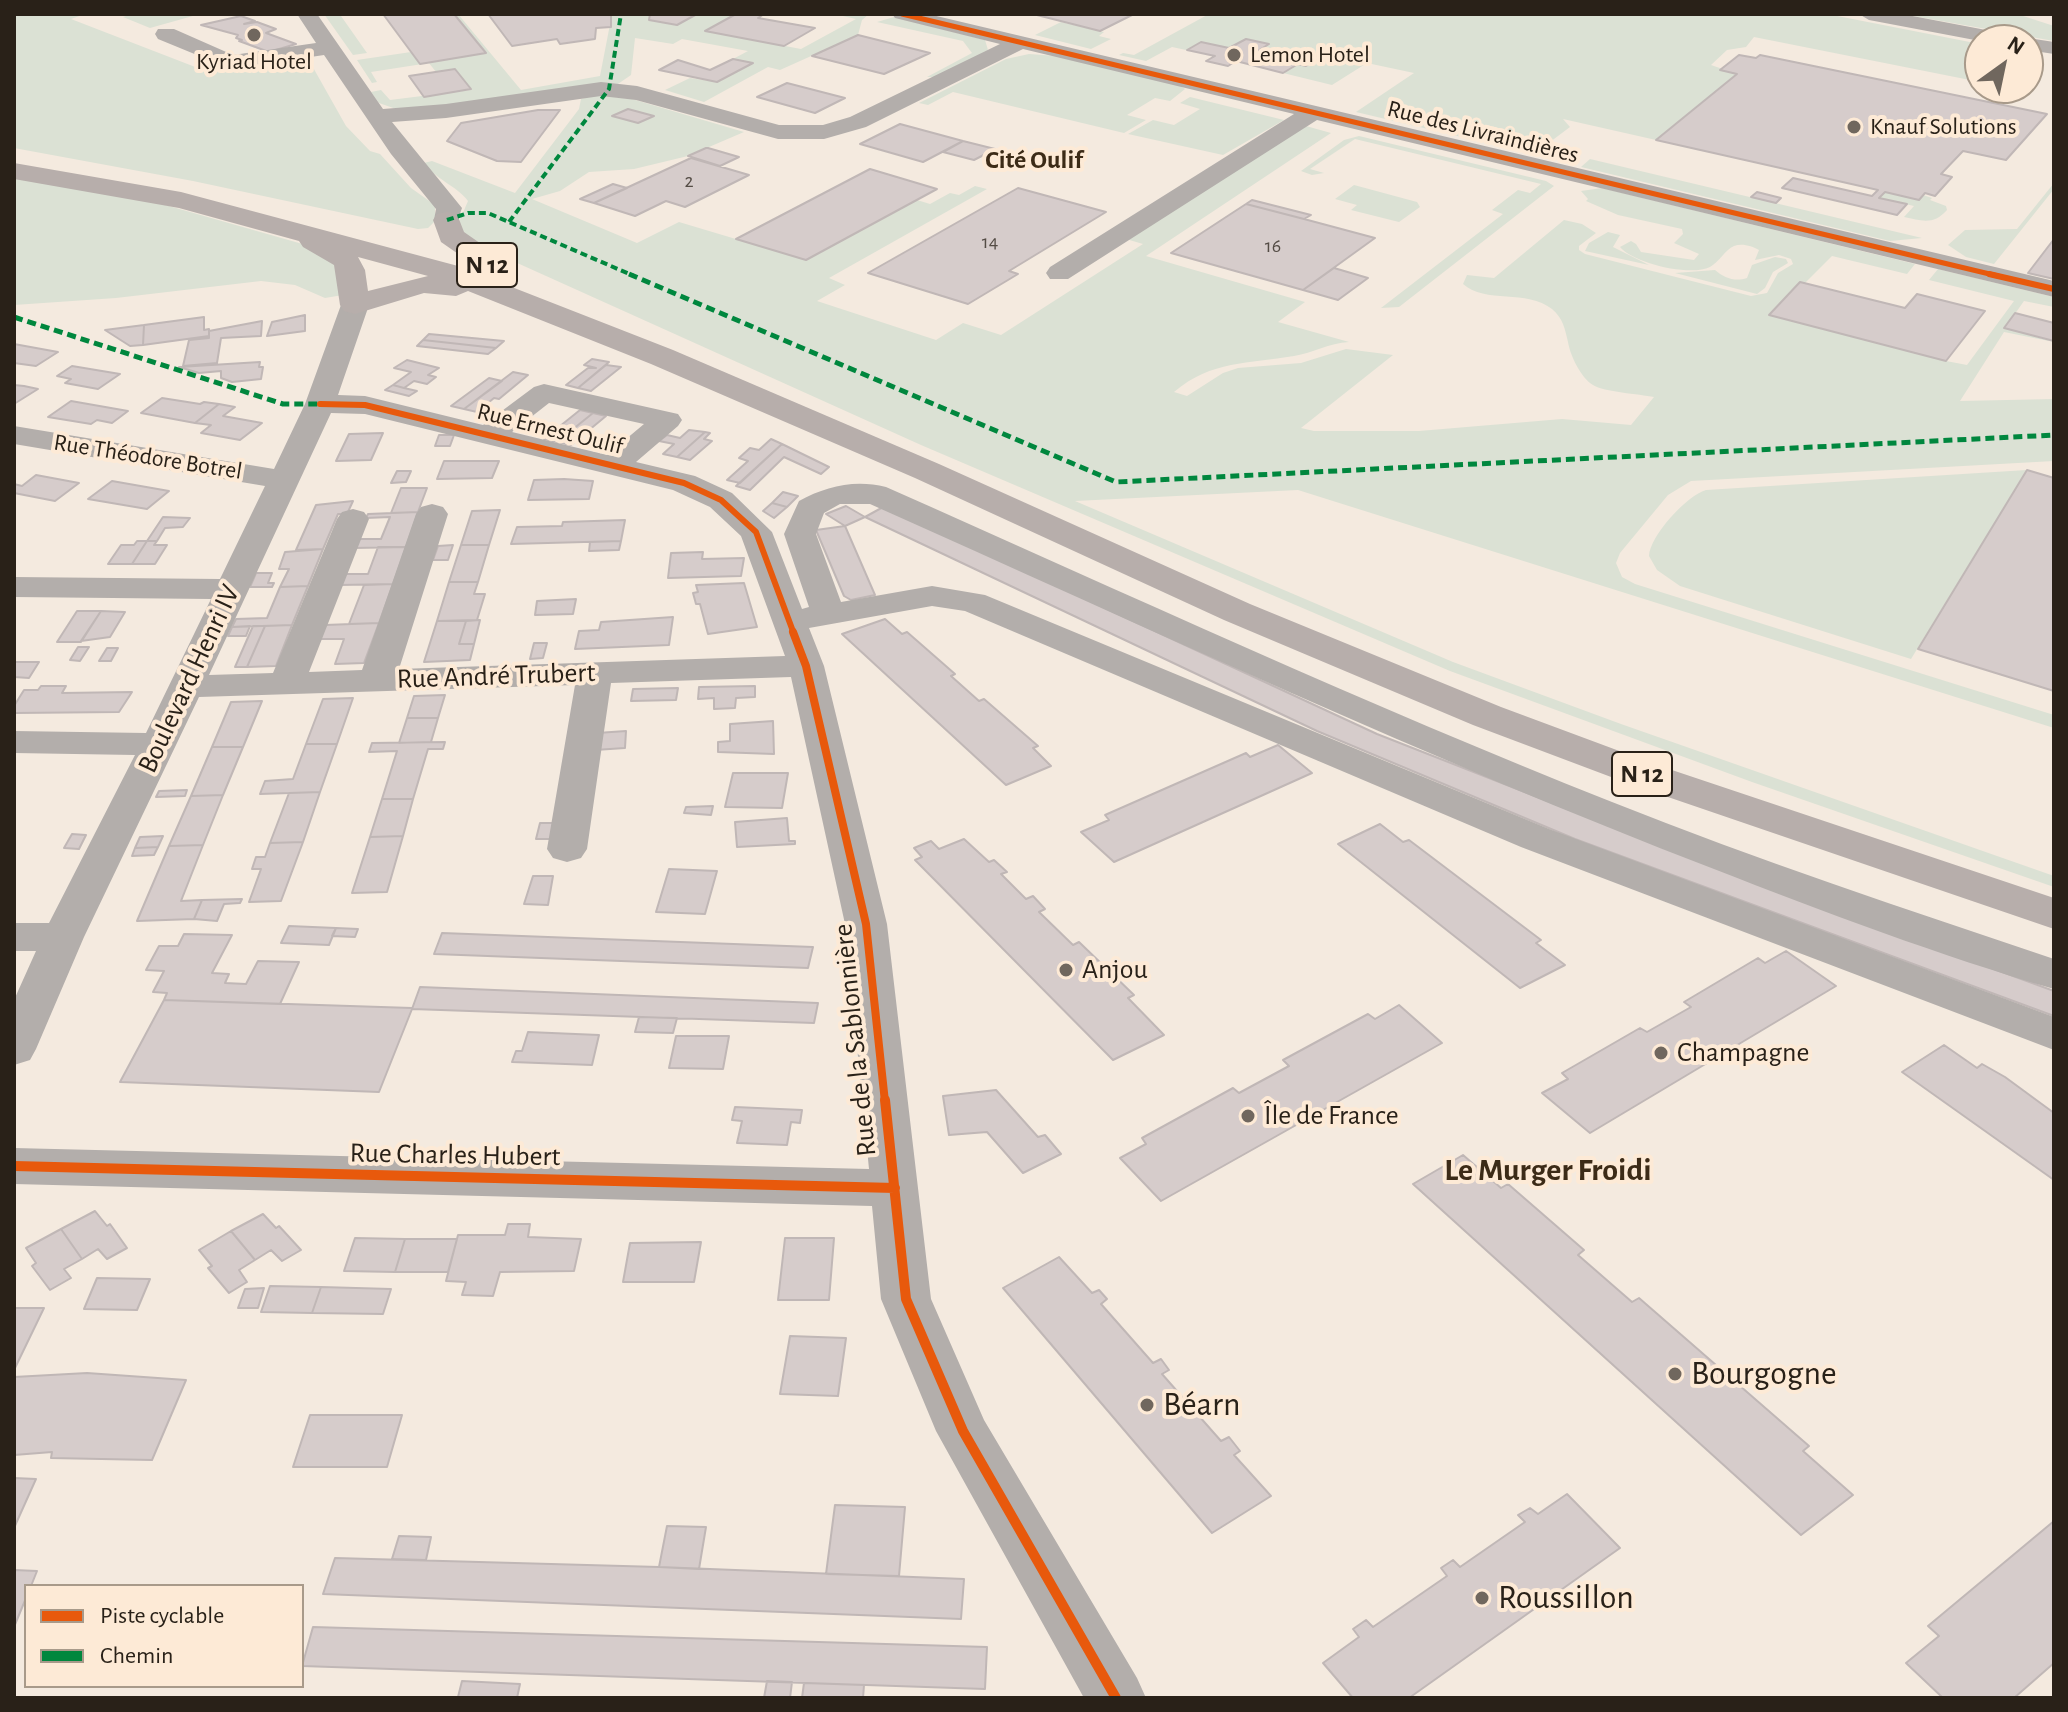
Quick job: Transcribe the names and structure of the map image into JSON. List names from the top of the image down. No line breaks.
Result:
{"streets":{"main road":["N 12"],"street":["Rue des Livraindières","Rue Ernest Oulif","Rue Théodore Botrel","Rue André Trubert","Boulevard Henri IV","Rue de la Sablonnière","Rue Charles Hubert"]},"crossings":[["N 12","Boulevard Henri IV"],["Rue Ernest Oulif","Boulevard Henri IV"],["Rue Ernest Oulif","Rue de la Sablonnière"],["Rue Théodore Botrel","Boulevard Henri IV"],["Rue André Trubert","Boulevard Henri IV"],["Rue André Trubert","Rue de la Sablonnière"],["Rue de la Sablonnière","Rue Charles Hubert"]],"districts":["Cité Oulif","Le Murger Froidi"],"places":["Kyriad Hotel","Lemon Hotel","Knauf Solutions","Anjou","Champagne","Île de France","Bourgogne","Béarn","Roussillon"],"house_numbers":["2","14","16"],"legend":["Piste cyclable","Chemin"],"north":"top right"}
